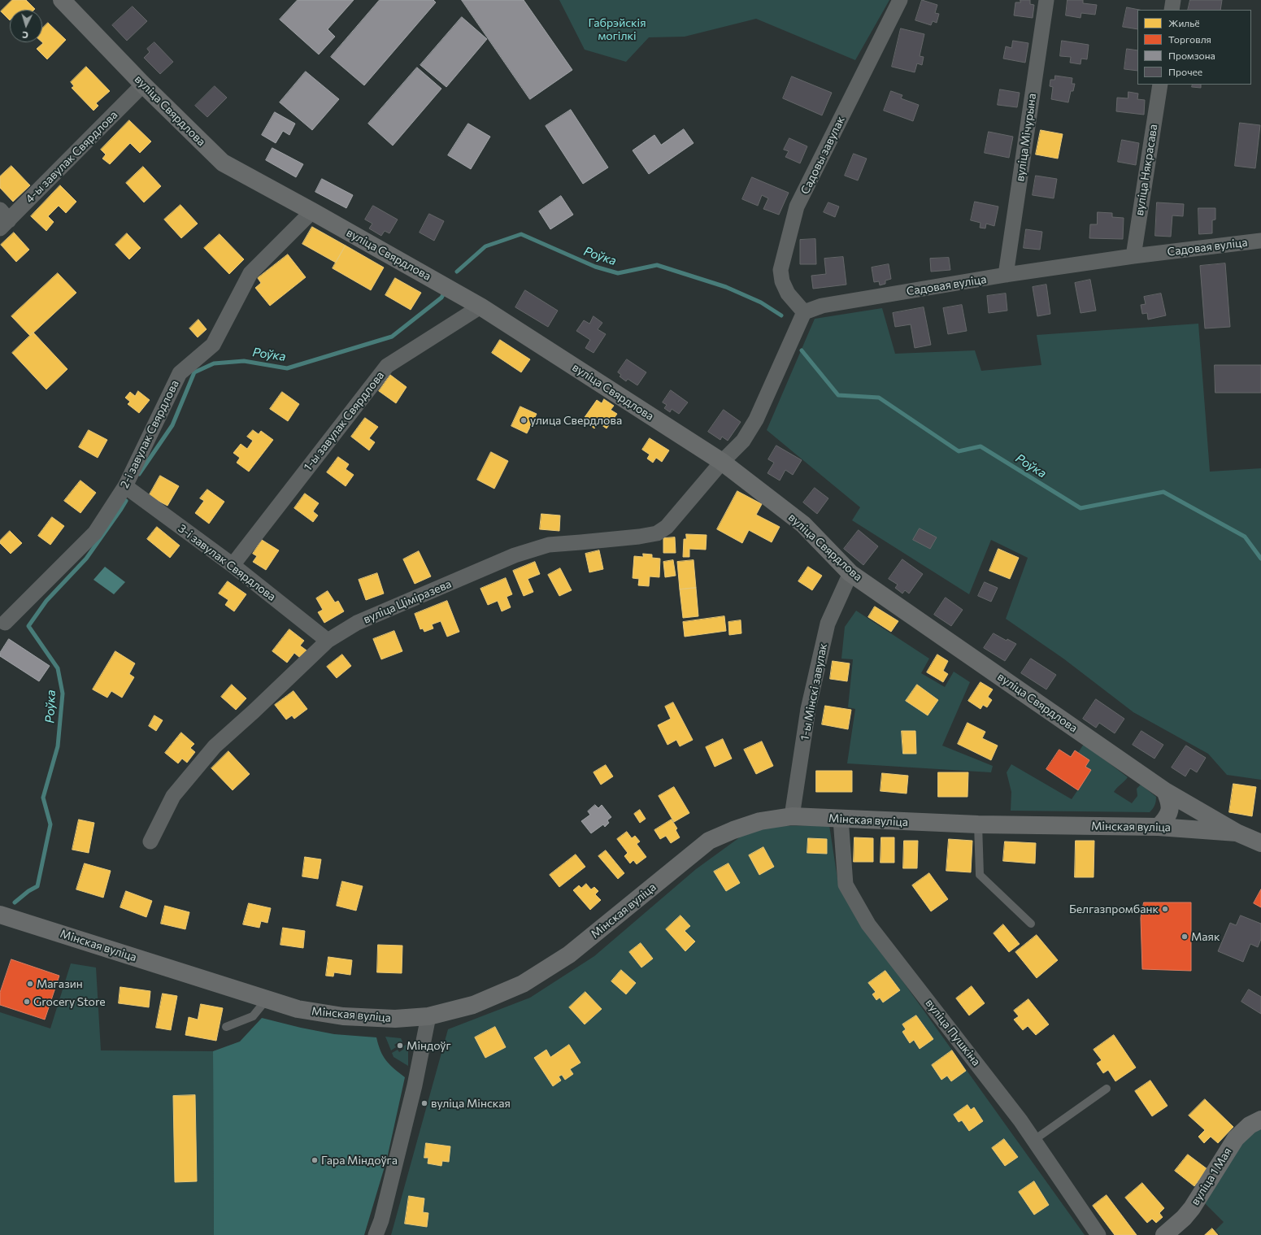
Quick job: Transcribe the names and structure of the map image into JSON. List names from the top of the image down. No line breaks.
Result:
{"streets":{"street":["вуліца Свярдлова","вуліца Мічурына","Садовы завулак","4-ы завулак Свярдлова","вуліца Някрасава","Садовая вуліца","1-ы завулак Свярдлова","2-і завулак Свярдлова","3-і завулак Свярдлова","вуліца Ціміразева","1-ы Мінскі завулак","Мінская вуліца","вуліца Пушкіна","вуліца 1 Мая"]},"crossings":[["вуліца Свярдлова","4-ы завулак Свярдлова"],["вуліца Свярдлова","1-ы завулак Свярдлова"],["вуліца Свярдлова","2-і завулак Свярдлова"],["вуліца Свярдлова","вуліца Ціміразева"],["вуліца Свярдлова","1-ы Мінскі завулак"],["вуліца Свярдлова","Мінская вуліца"],["вуліца Мічурына","Садовая вуліца"],["Садовы завулак","Садовая вуліца"],["вуліца Някрасава","Садовая вуліца"],["1-ы завулак Свярдлова","3-і завулак Свярдлова"],["2-і завулак Свярдлова","3-і завулак Свярдлова"],["3-і завулак Свярдлова","вуліца Ціміразева"],["1-ы Мінскі завулак","Мінская вуліца"],["Мінская вуліца","вуліца Пушкіна"]],"water":["Роўка"],"parks":["Габрэйскія могілкі"],"places":["улица Свердлова","Белгазпромбанк","Маяк","Магазин","Grocery Store","Міндоўг","вуліца Мінская","Гара Міндоўга"],"legend":["Жильё","Торговля","Промзона","Прочее"],"north":"bottom"}
